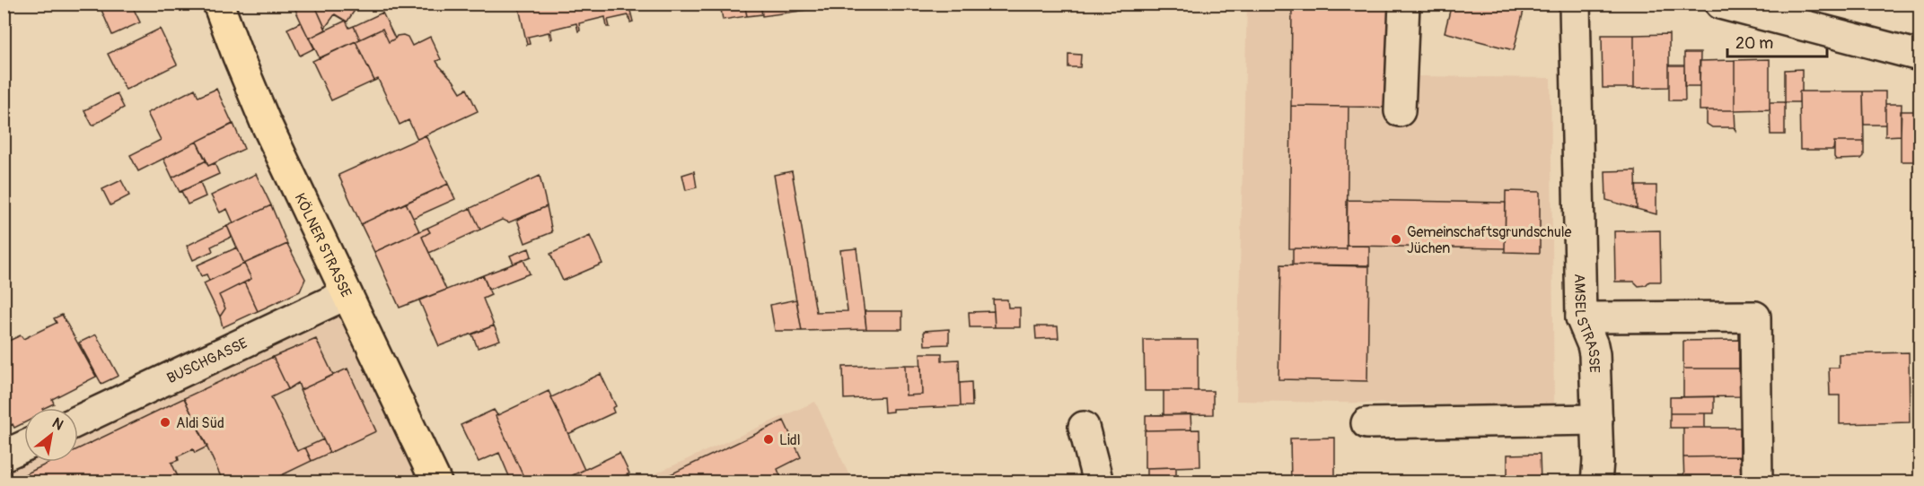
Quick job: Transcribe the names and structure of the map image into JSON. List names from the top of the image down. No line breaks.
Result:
{"streets":{"main road":["KÖLNER STRASSE"],"street":["AMSELSTRASSE","BUSCHGASSE"]},"crossings":[["KÖLNER STRASSE","BUSCHGASSE"]],"places":["Gemeinschaftsgrundschule Jüchen","Aldi Süd","Lidl"],"scale_bar":"20 m","north":"top right"}
